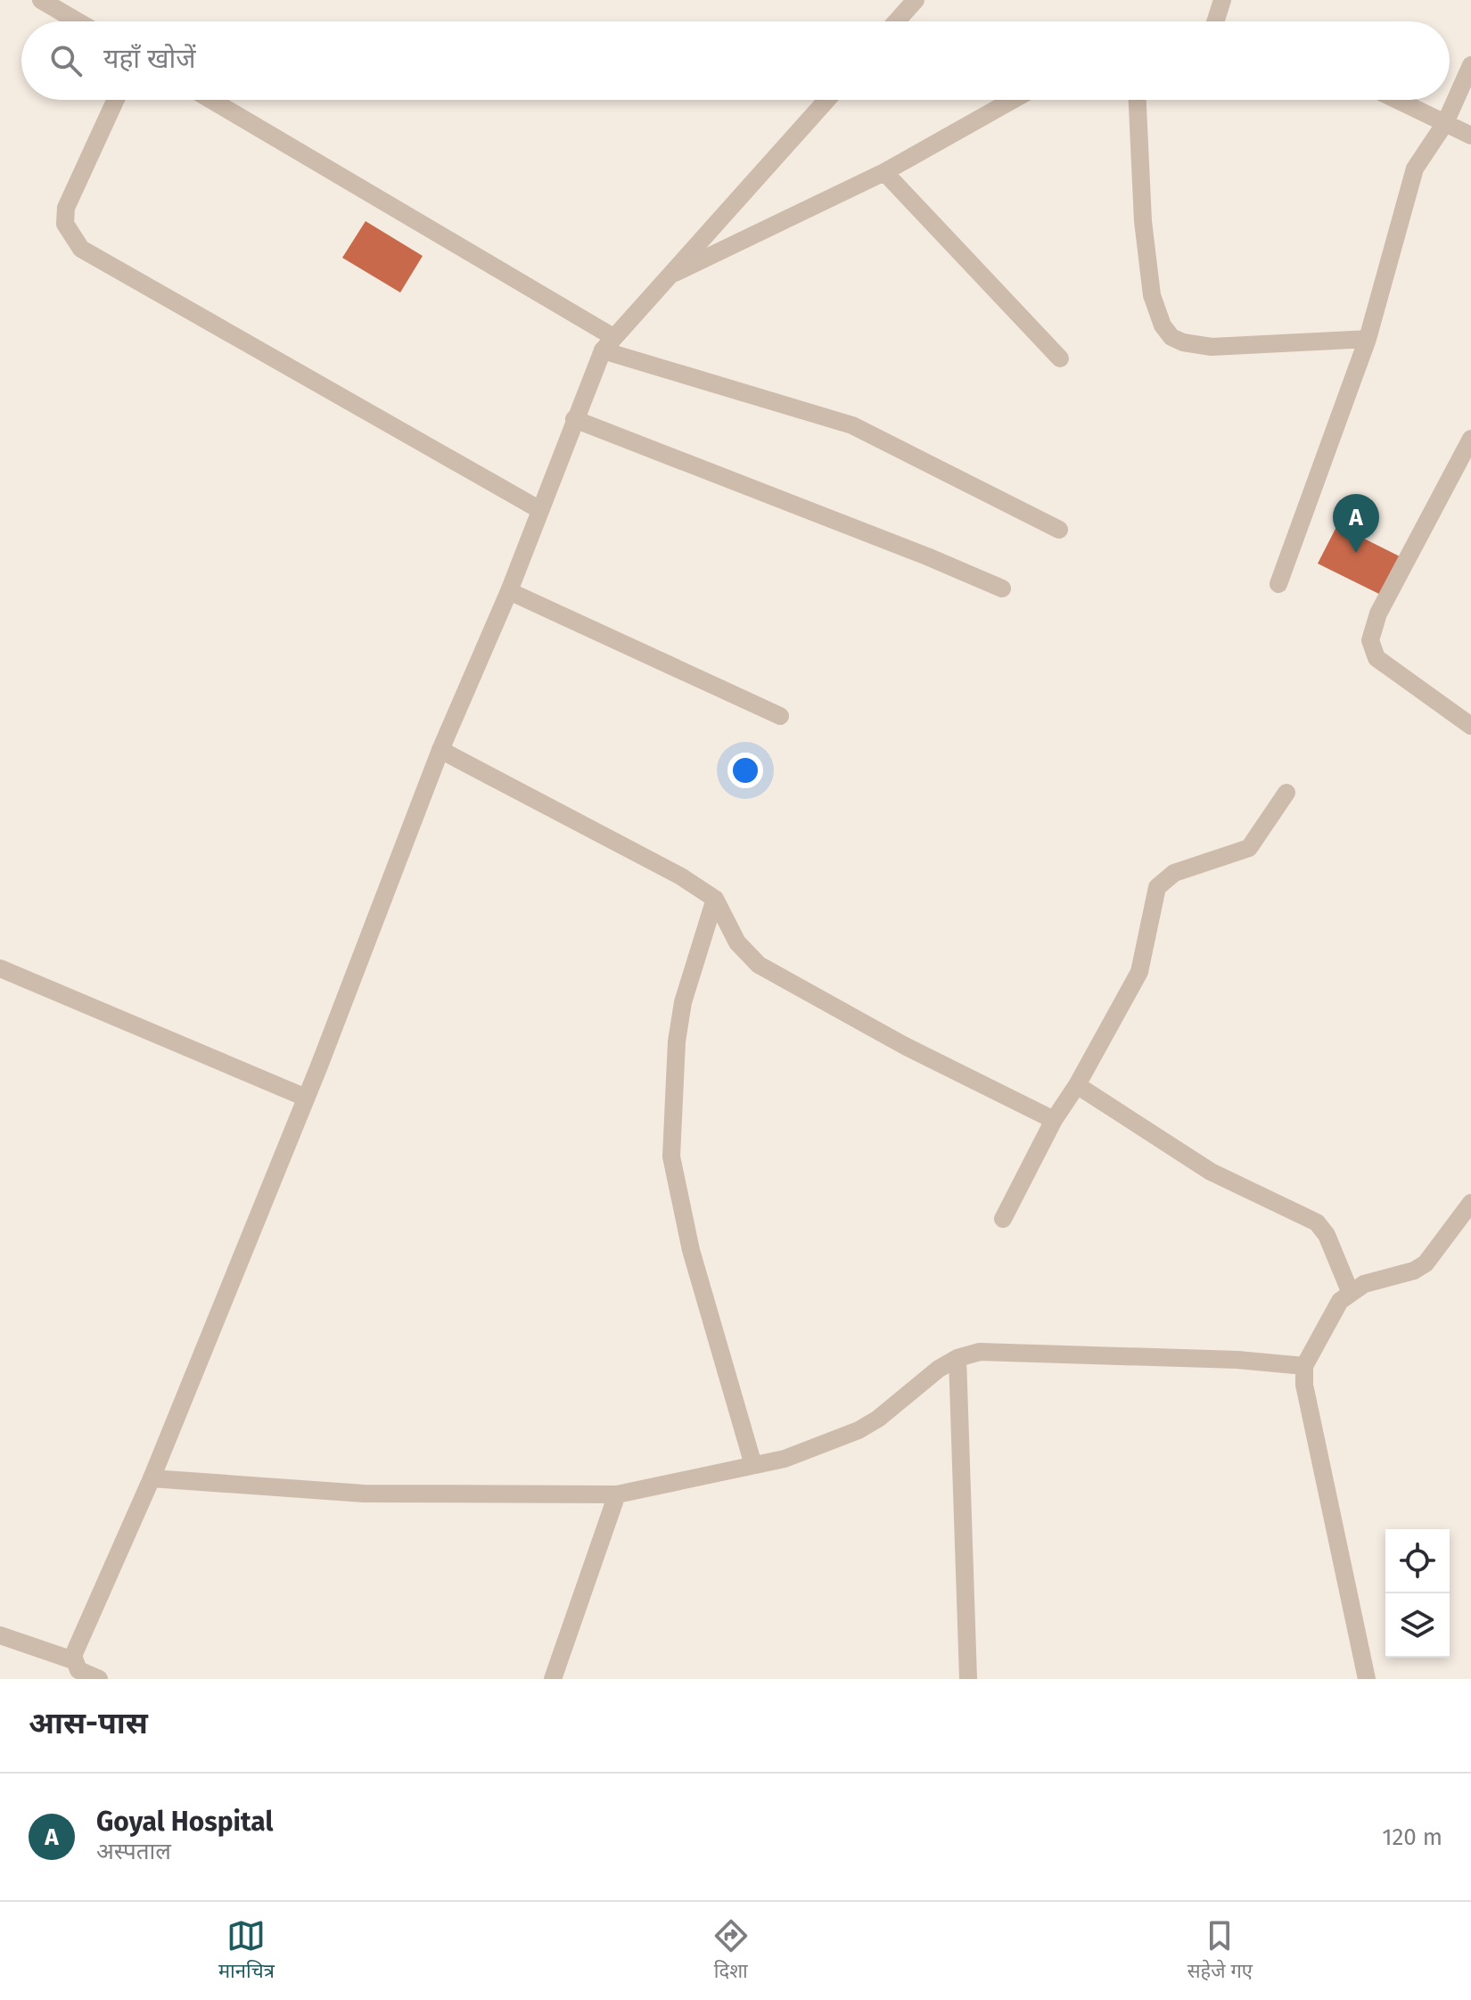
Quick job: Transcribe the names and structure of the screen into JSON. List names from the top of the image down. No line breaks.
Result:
{"page":{"search":"यहाँ खोजें","pins":"A","heading":"आस-पास","list":[{"mark":"A","name":"Goyal Hospital","note":"अस्पताल","value":"120 m"}],"nav":["मानचित्र","दिशा","सहेजे गए"]}}
